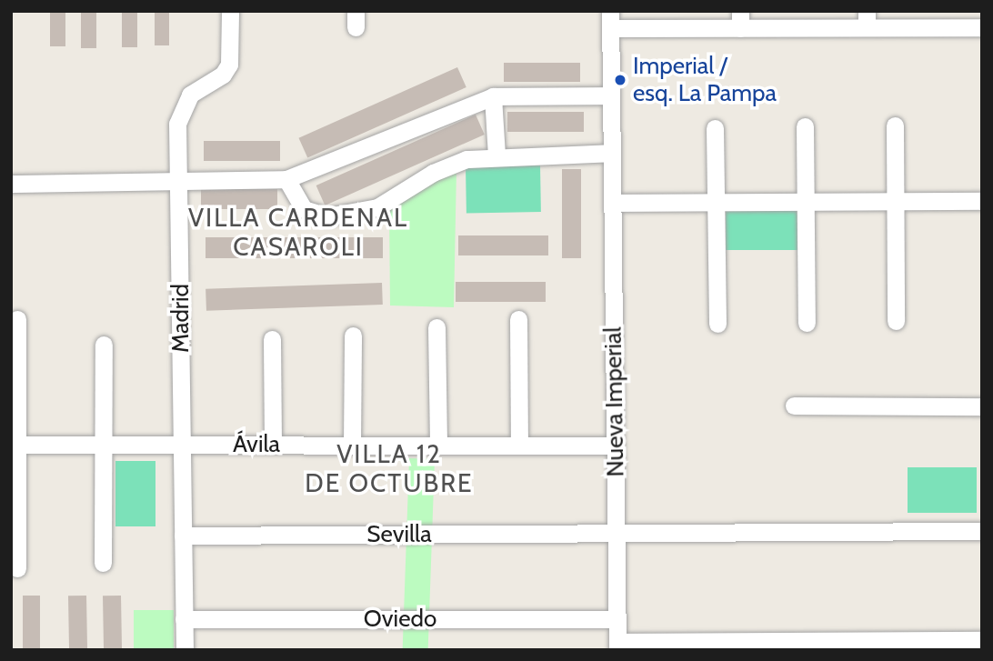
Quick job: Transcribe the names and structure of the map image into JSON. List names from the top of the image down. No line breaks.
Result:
{"streets":{"street":["Madrid","Nueva Imperial","Ávila","Sevilla","Oviedo"]},"crossings":[["Madrid","Ávila"],["Madrid","Sevilla"],["Madrid","Oviedo"],["Nueva Imperial","Ávila"],["Nueva Imperial","Sevilla"],["Nueva Imperial","Oviedo"]],"districts":["VILLA CARDENAL CASAROLI","VILLA 12 DE OCTUBRE"],"places":["Imperial / esq. La Pampa"]}
